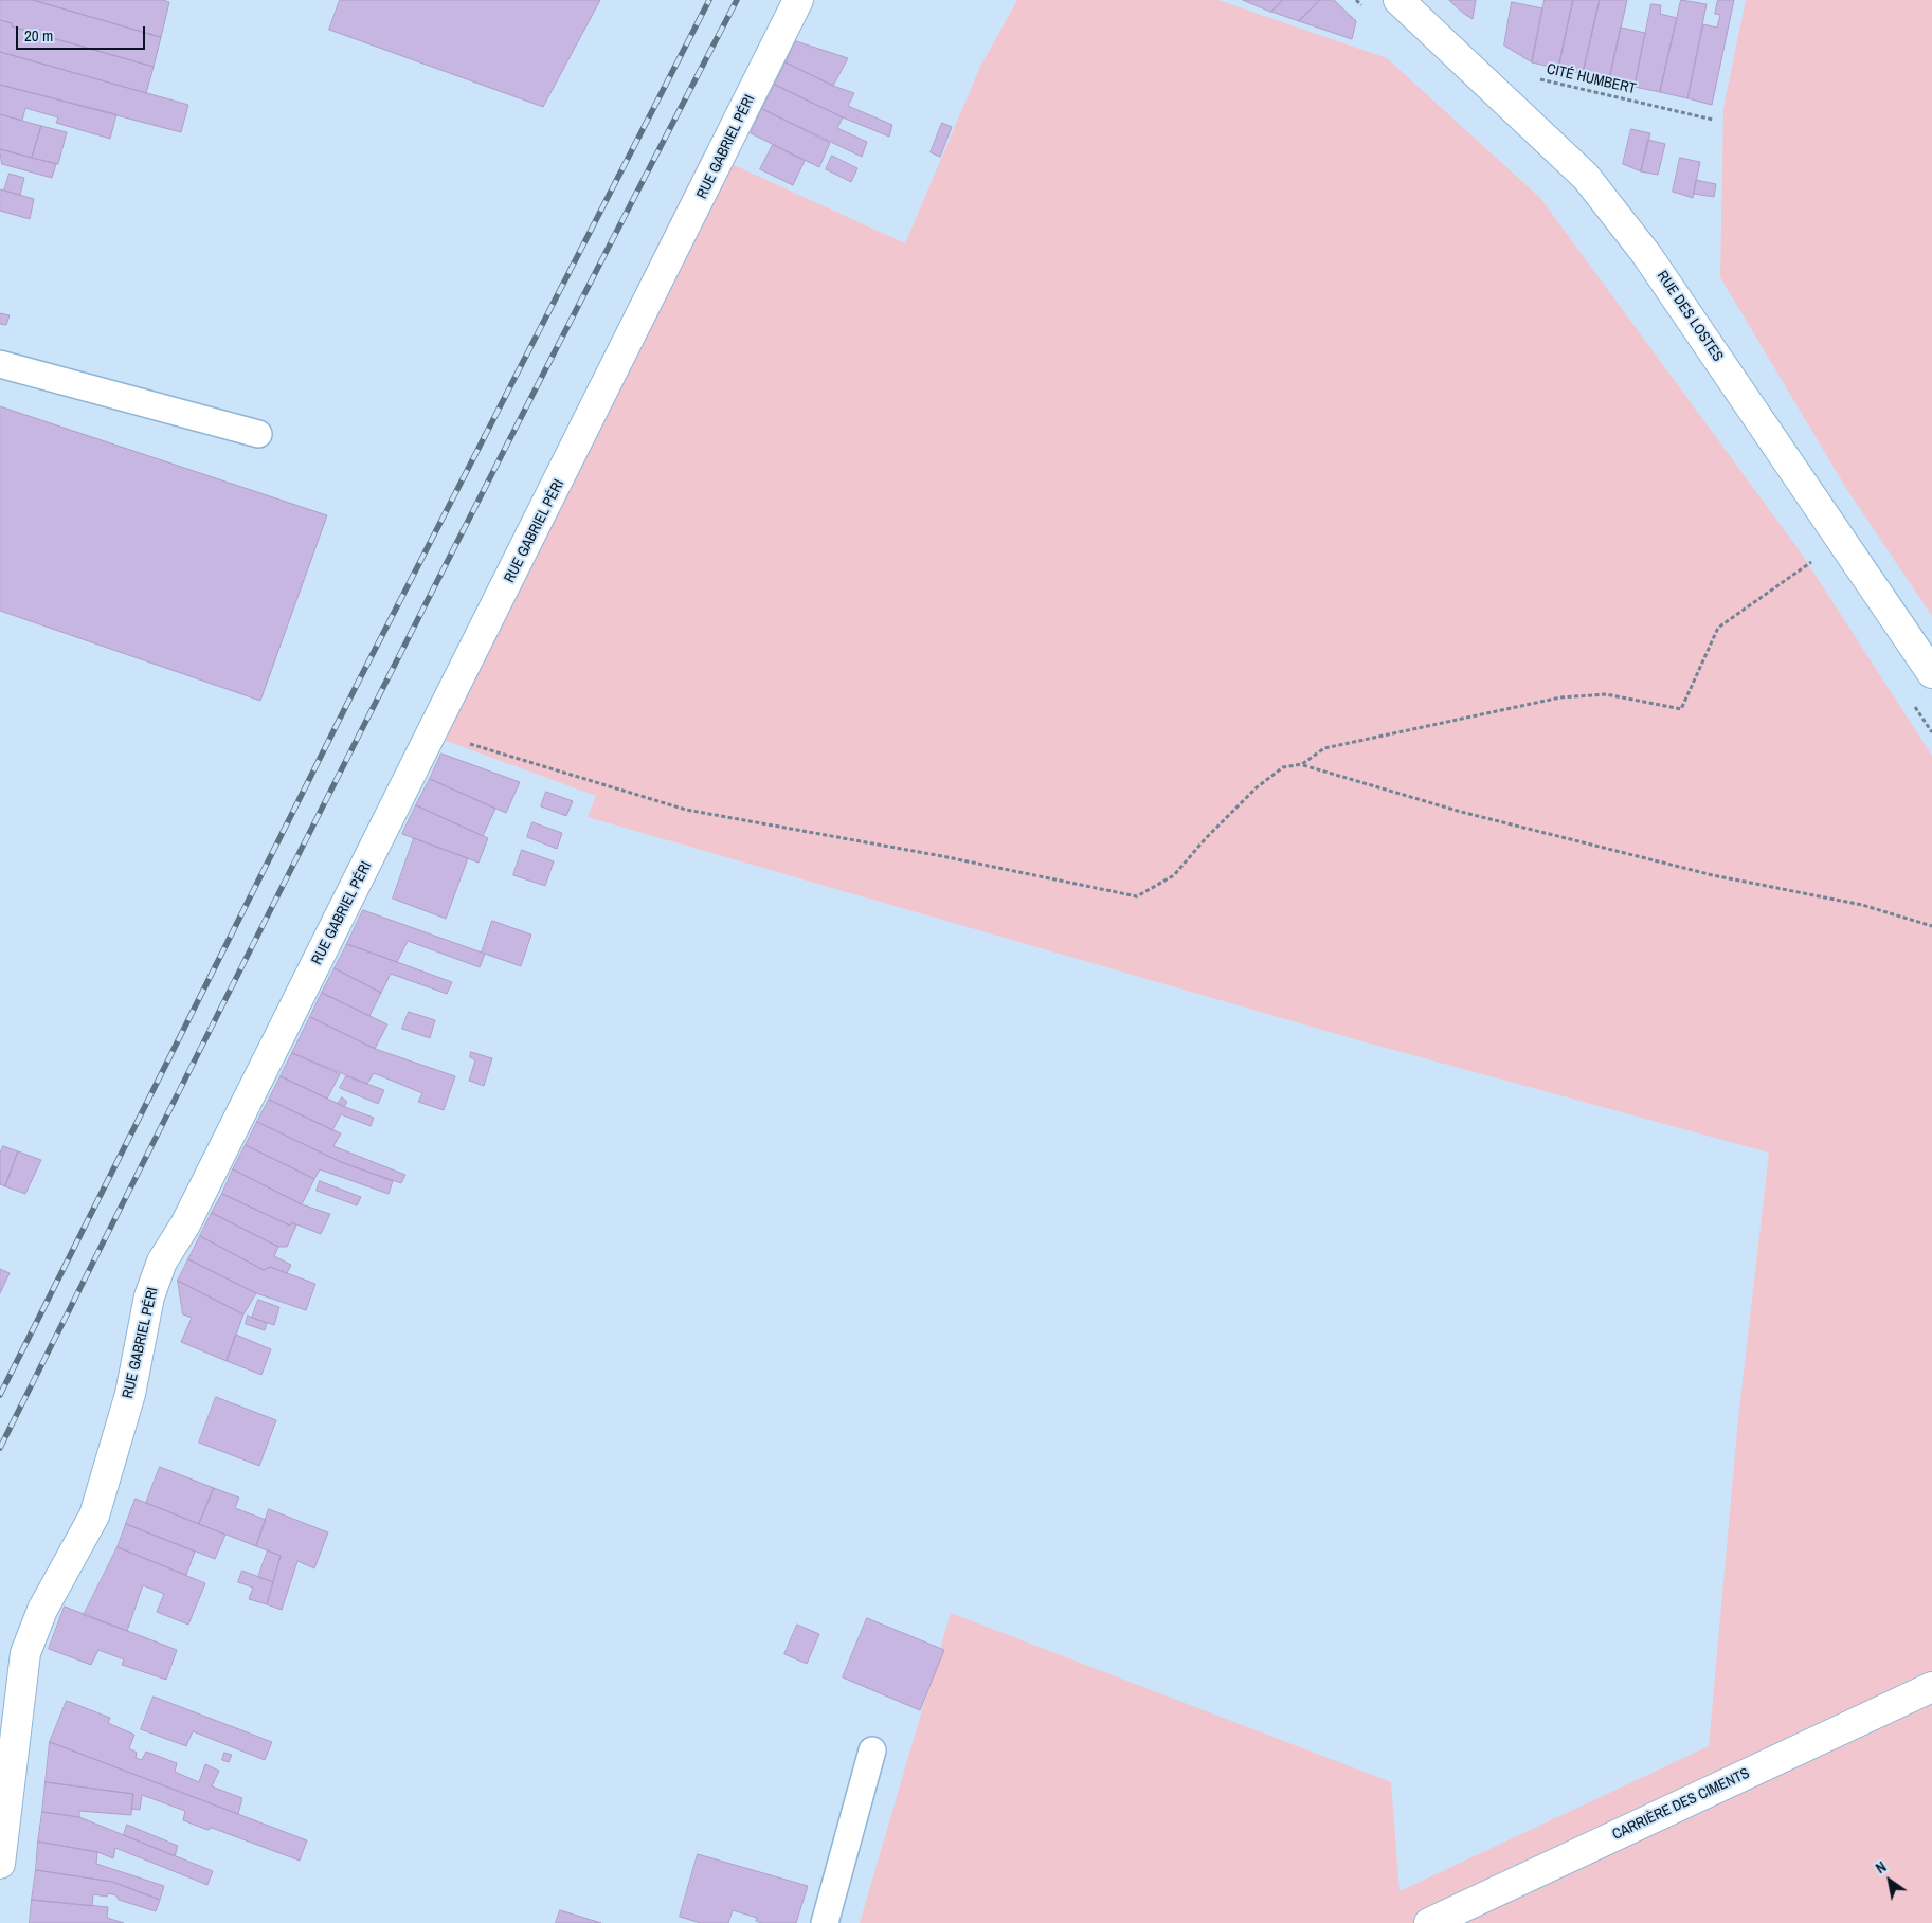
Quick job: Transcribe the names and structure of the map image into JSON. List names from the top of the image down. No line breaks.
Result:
{"streets":{"street":["RUE GABRIEL PÉRI","RUE DES LOSTES","CARRIÈRE DES CIMENTS"],"path":["CITÉ HUMBERT"]},"scale_bar":"20 m","north":"top left"}
